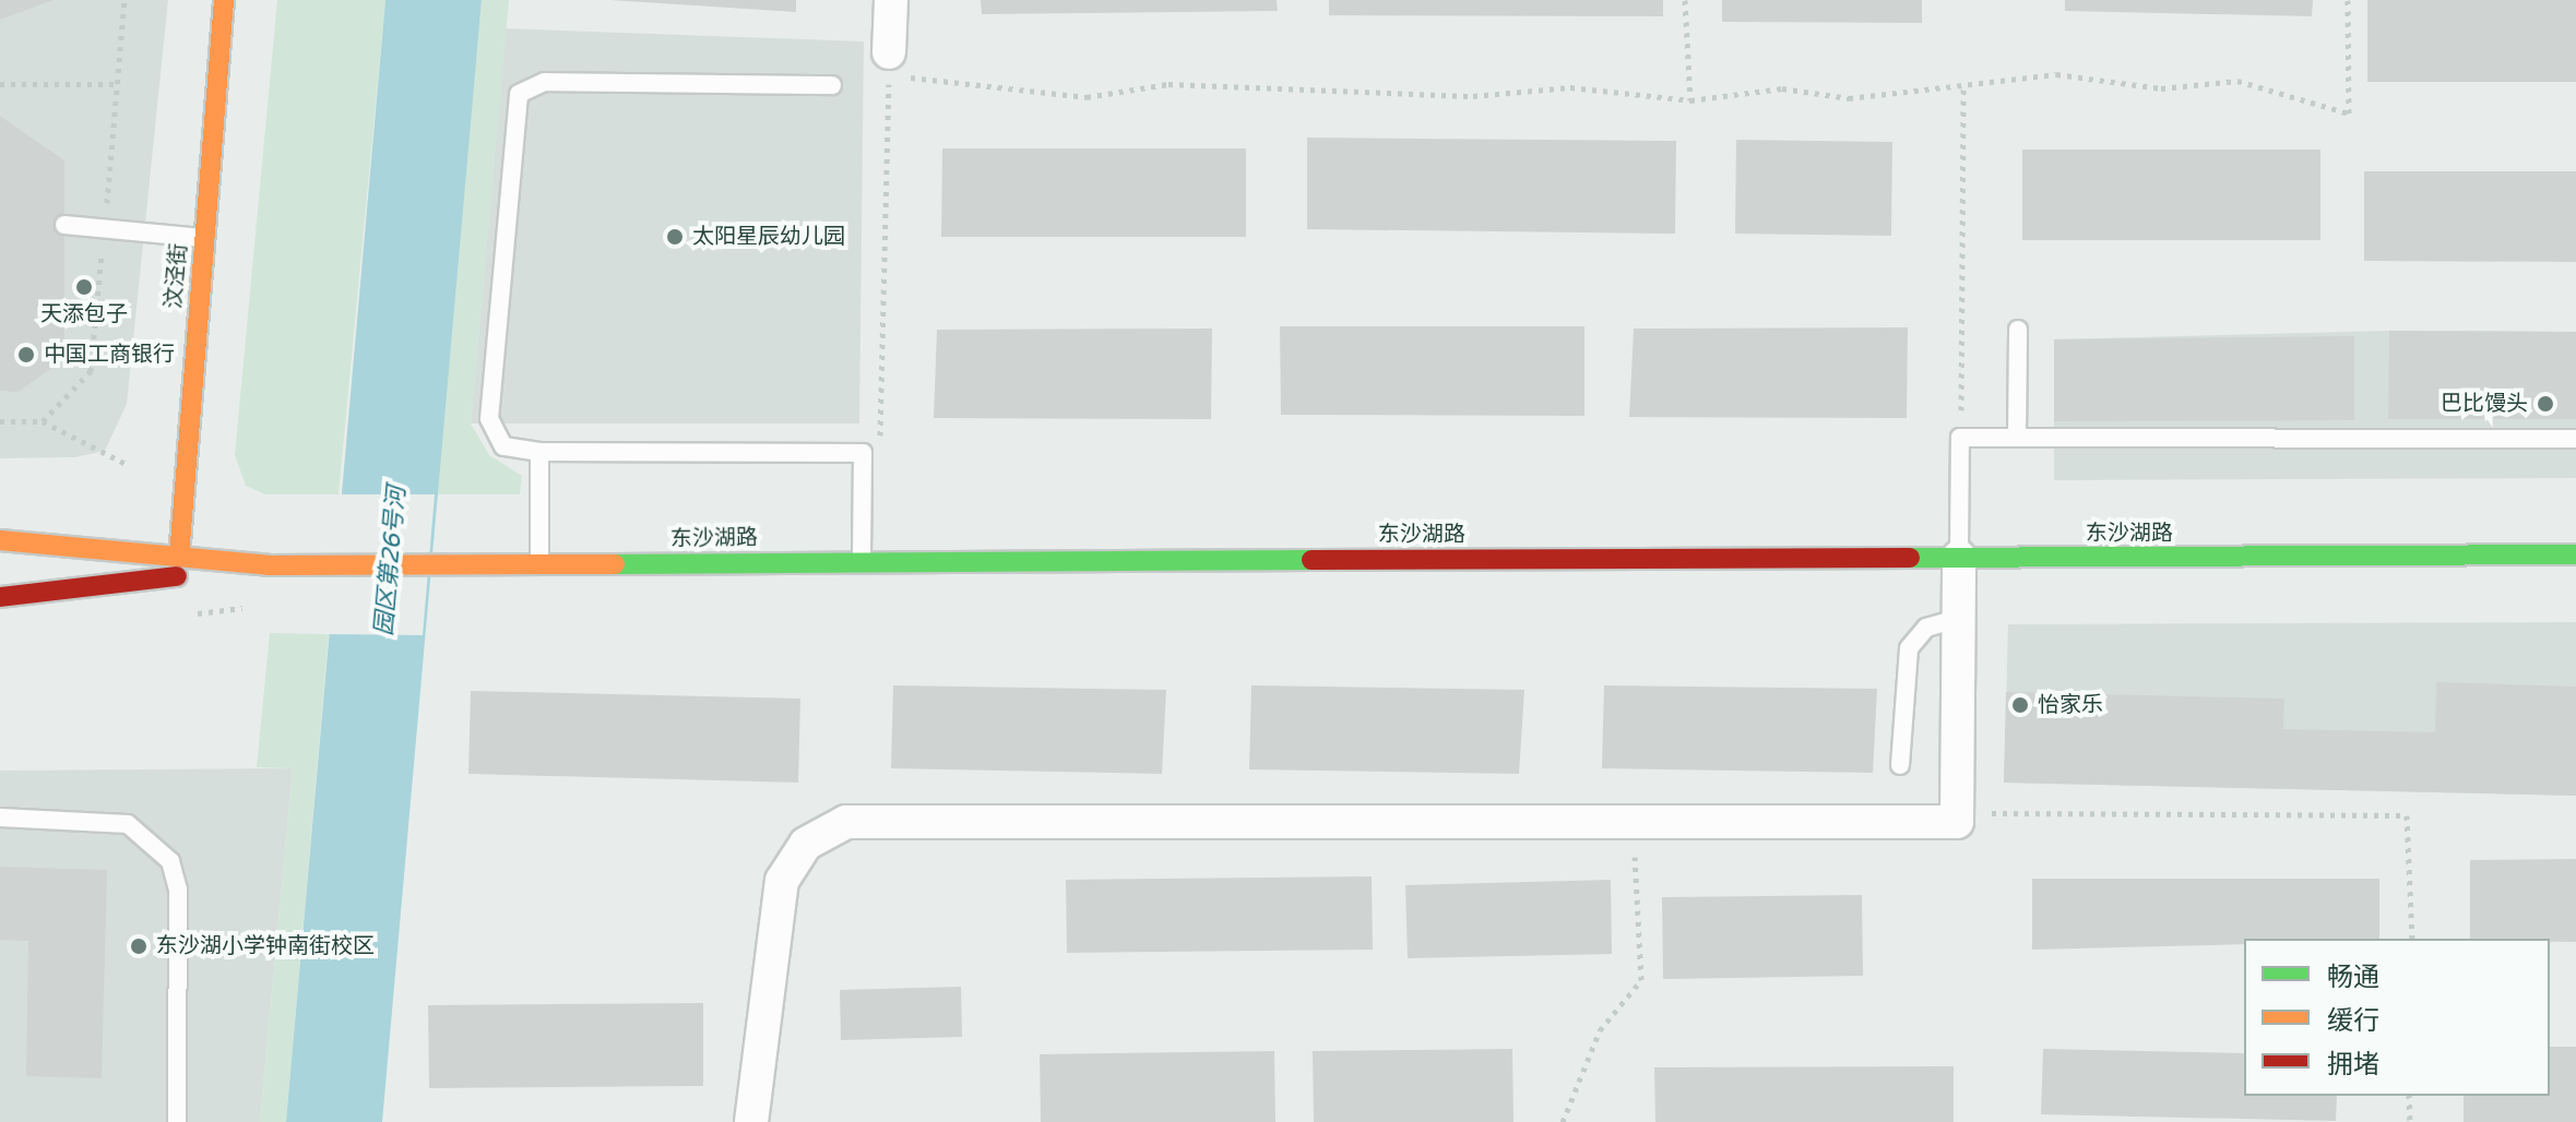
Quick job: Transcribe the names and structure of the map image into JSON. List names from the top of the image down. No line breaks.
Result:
{"streets":{"main road":["汶泾街","东沙湖路"]},"crossings":[["汶泾街","东沙湖路"]],"water":["园区第26号河"],"places":["太阳星辰幼儿园","天添包子","中国工商银行","巴比馒头","怡家乐","东沙湖小学钟南街校区"],"legend":["畅通","缓行","拥堵"]}
